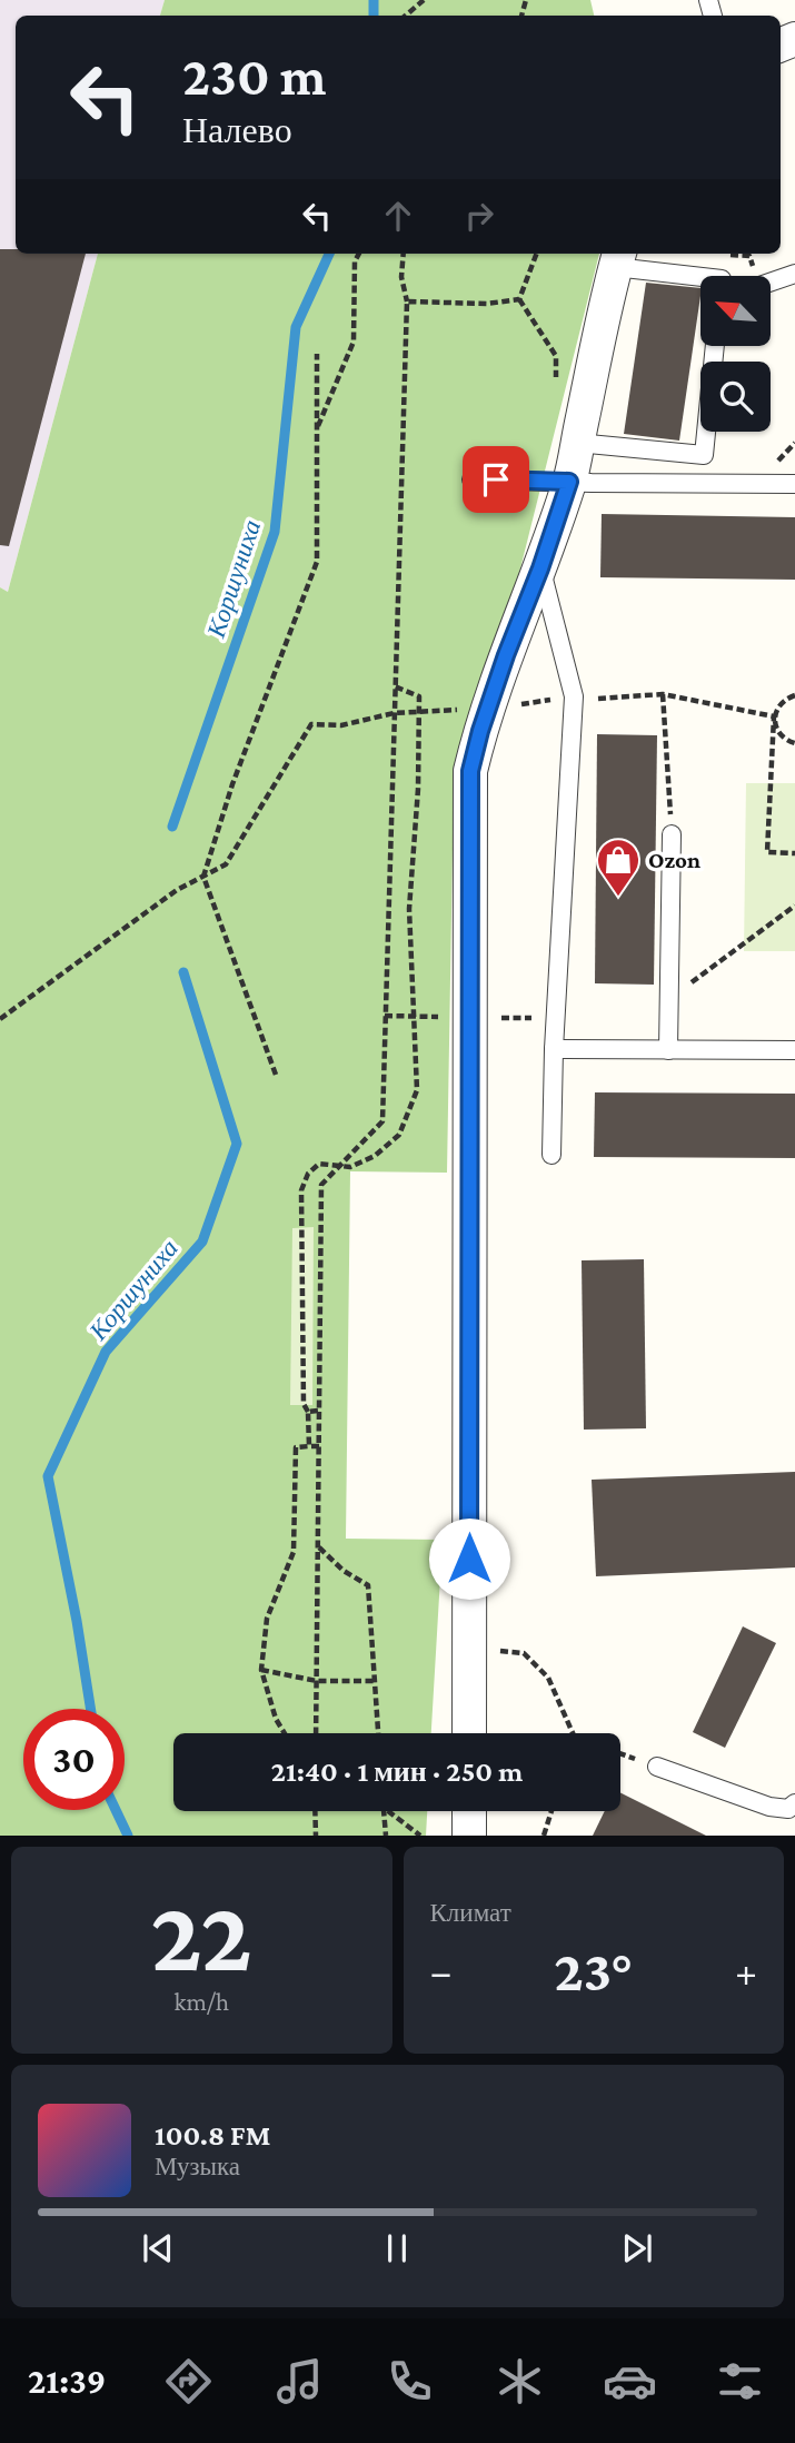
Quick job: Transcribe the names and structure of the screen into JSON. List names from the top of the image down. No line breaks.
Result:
{"water":["Коршуниха"],"places":{"shop":["Ozon"]},"north":"top left","page":{"turn":["230 m","Налево"],"limit":"30","trip":"21:40 · 1 мин · 250 m","tile":[["22","km/h"],"Климат"],"heat":["−","23°","+"],"song":["100.8 FM","Музыка"],"tabs":"21:39"}}
